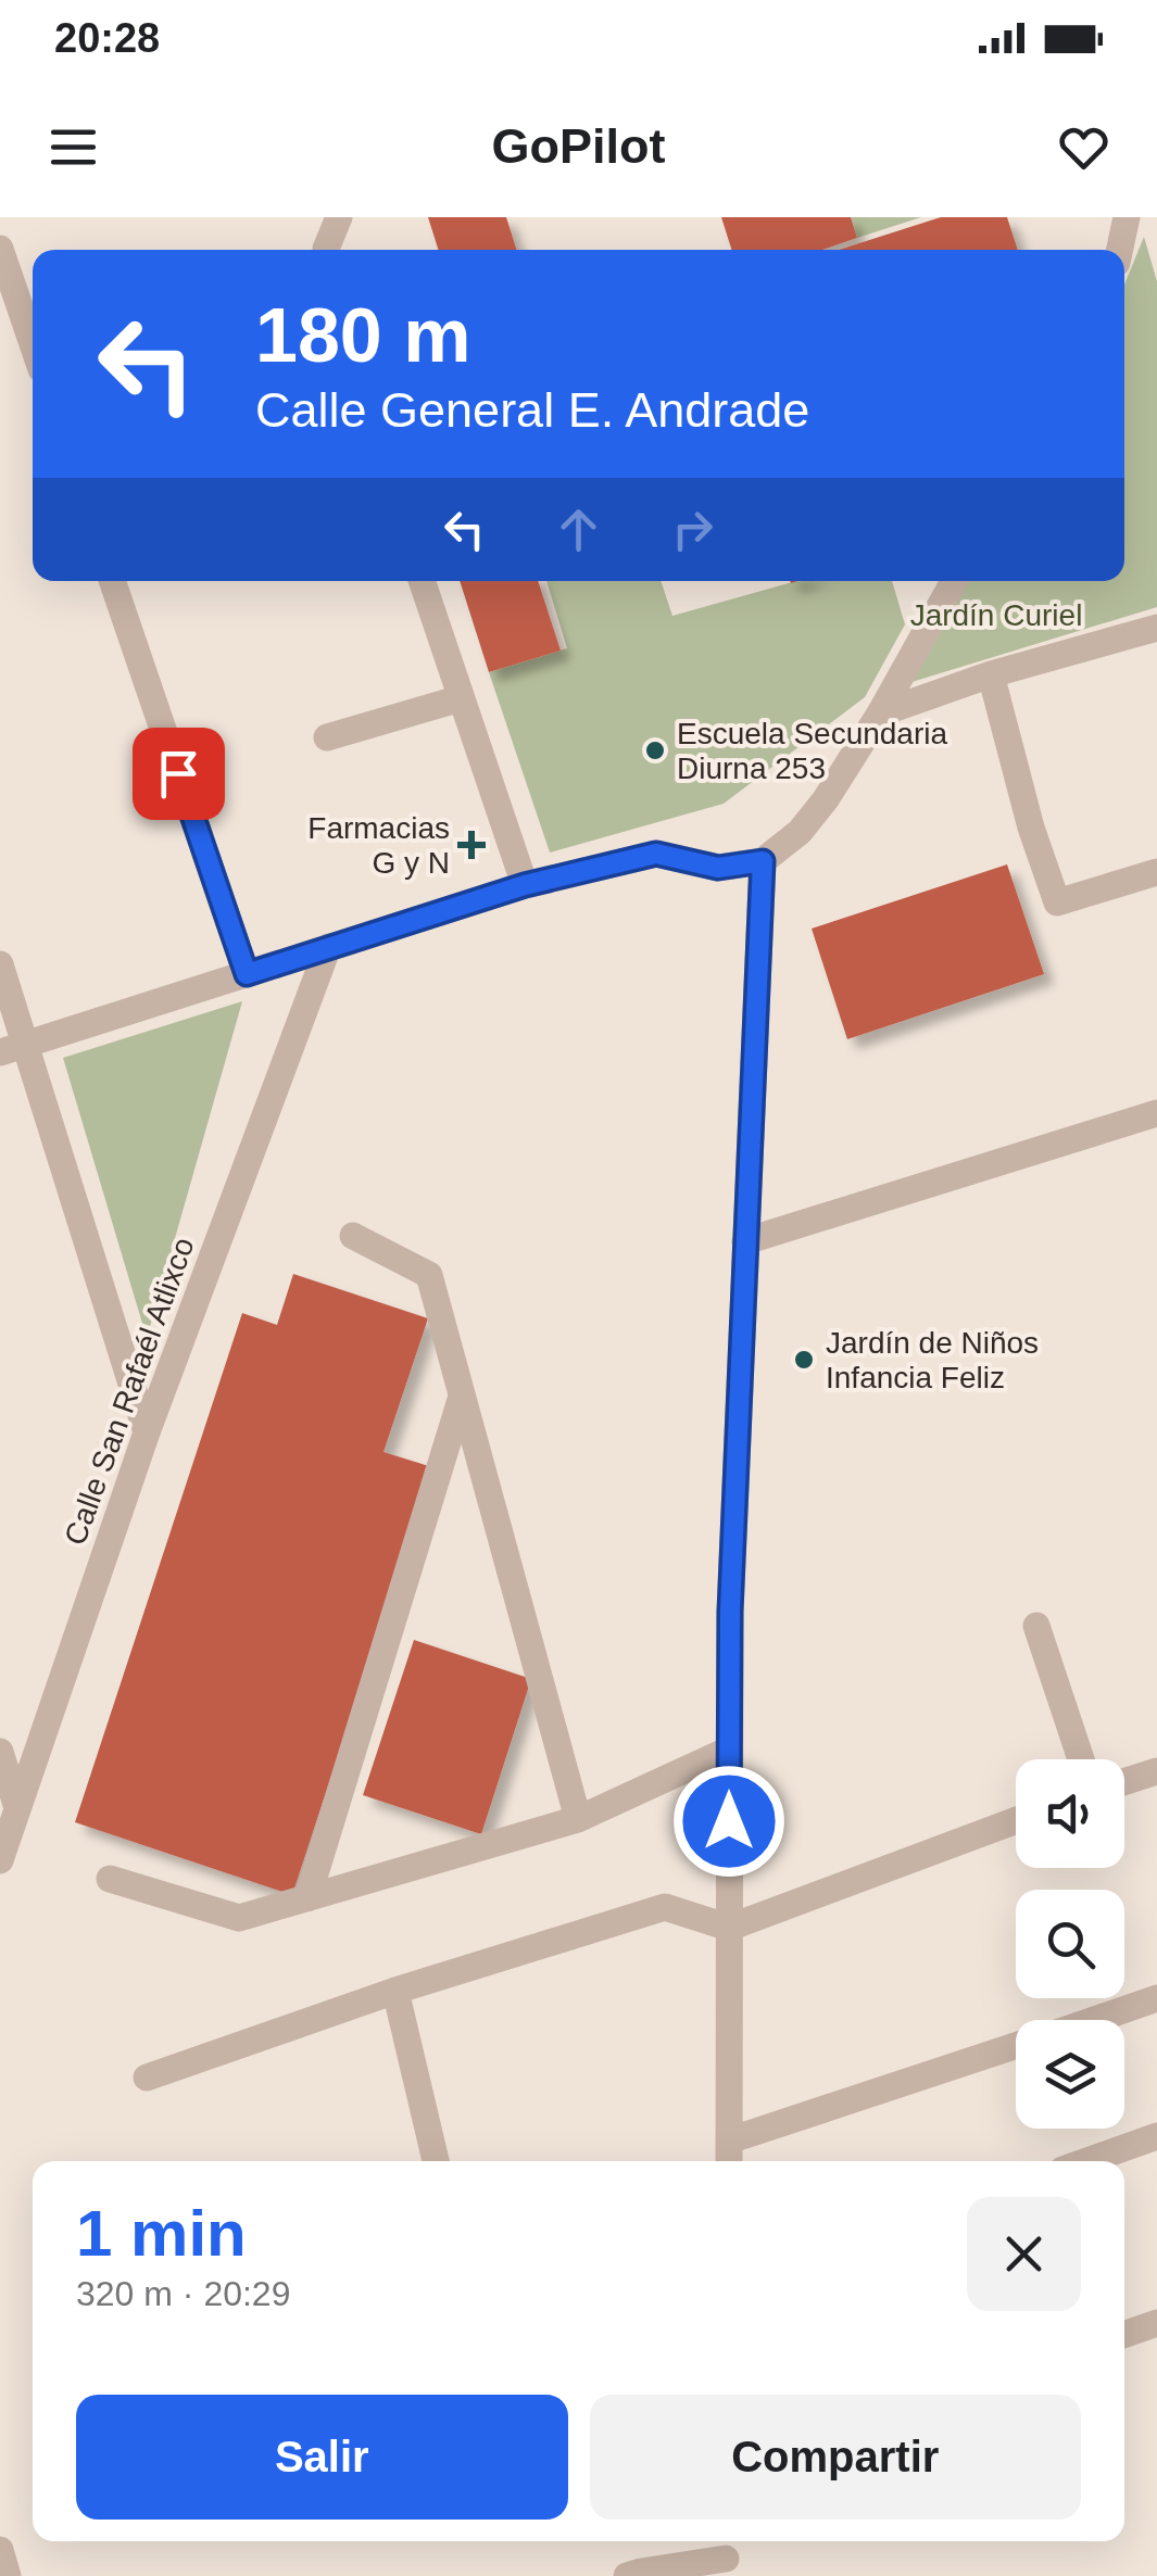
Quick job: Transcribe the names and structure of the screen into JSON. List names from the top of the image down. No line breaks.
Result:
{"streets":{"street":["Calle San Rafaél Atlixco"]},"parks":["Jardín Curiel"],"places":{"other":["Escuela Secundaria Diurna 253","Jardín de Niños Infancia Feliz"],"health":["Farmacias G y N"]},"page":{"status":"20:28","header":"GoPilot","turn":["180 m","Calle General E. Andrade"],"heading":["1 min","320 m · 20:29"],"buttons":["Salir","Compartir"]}}
